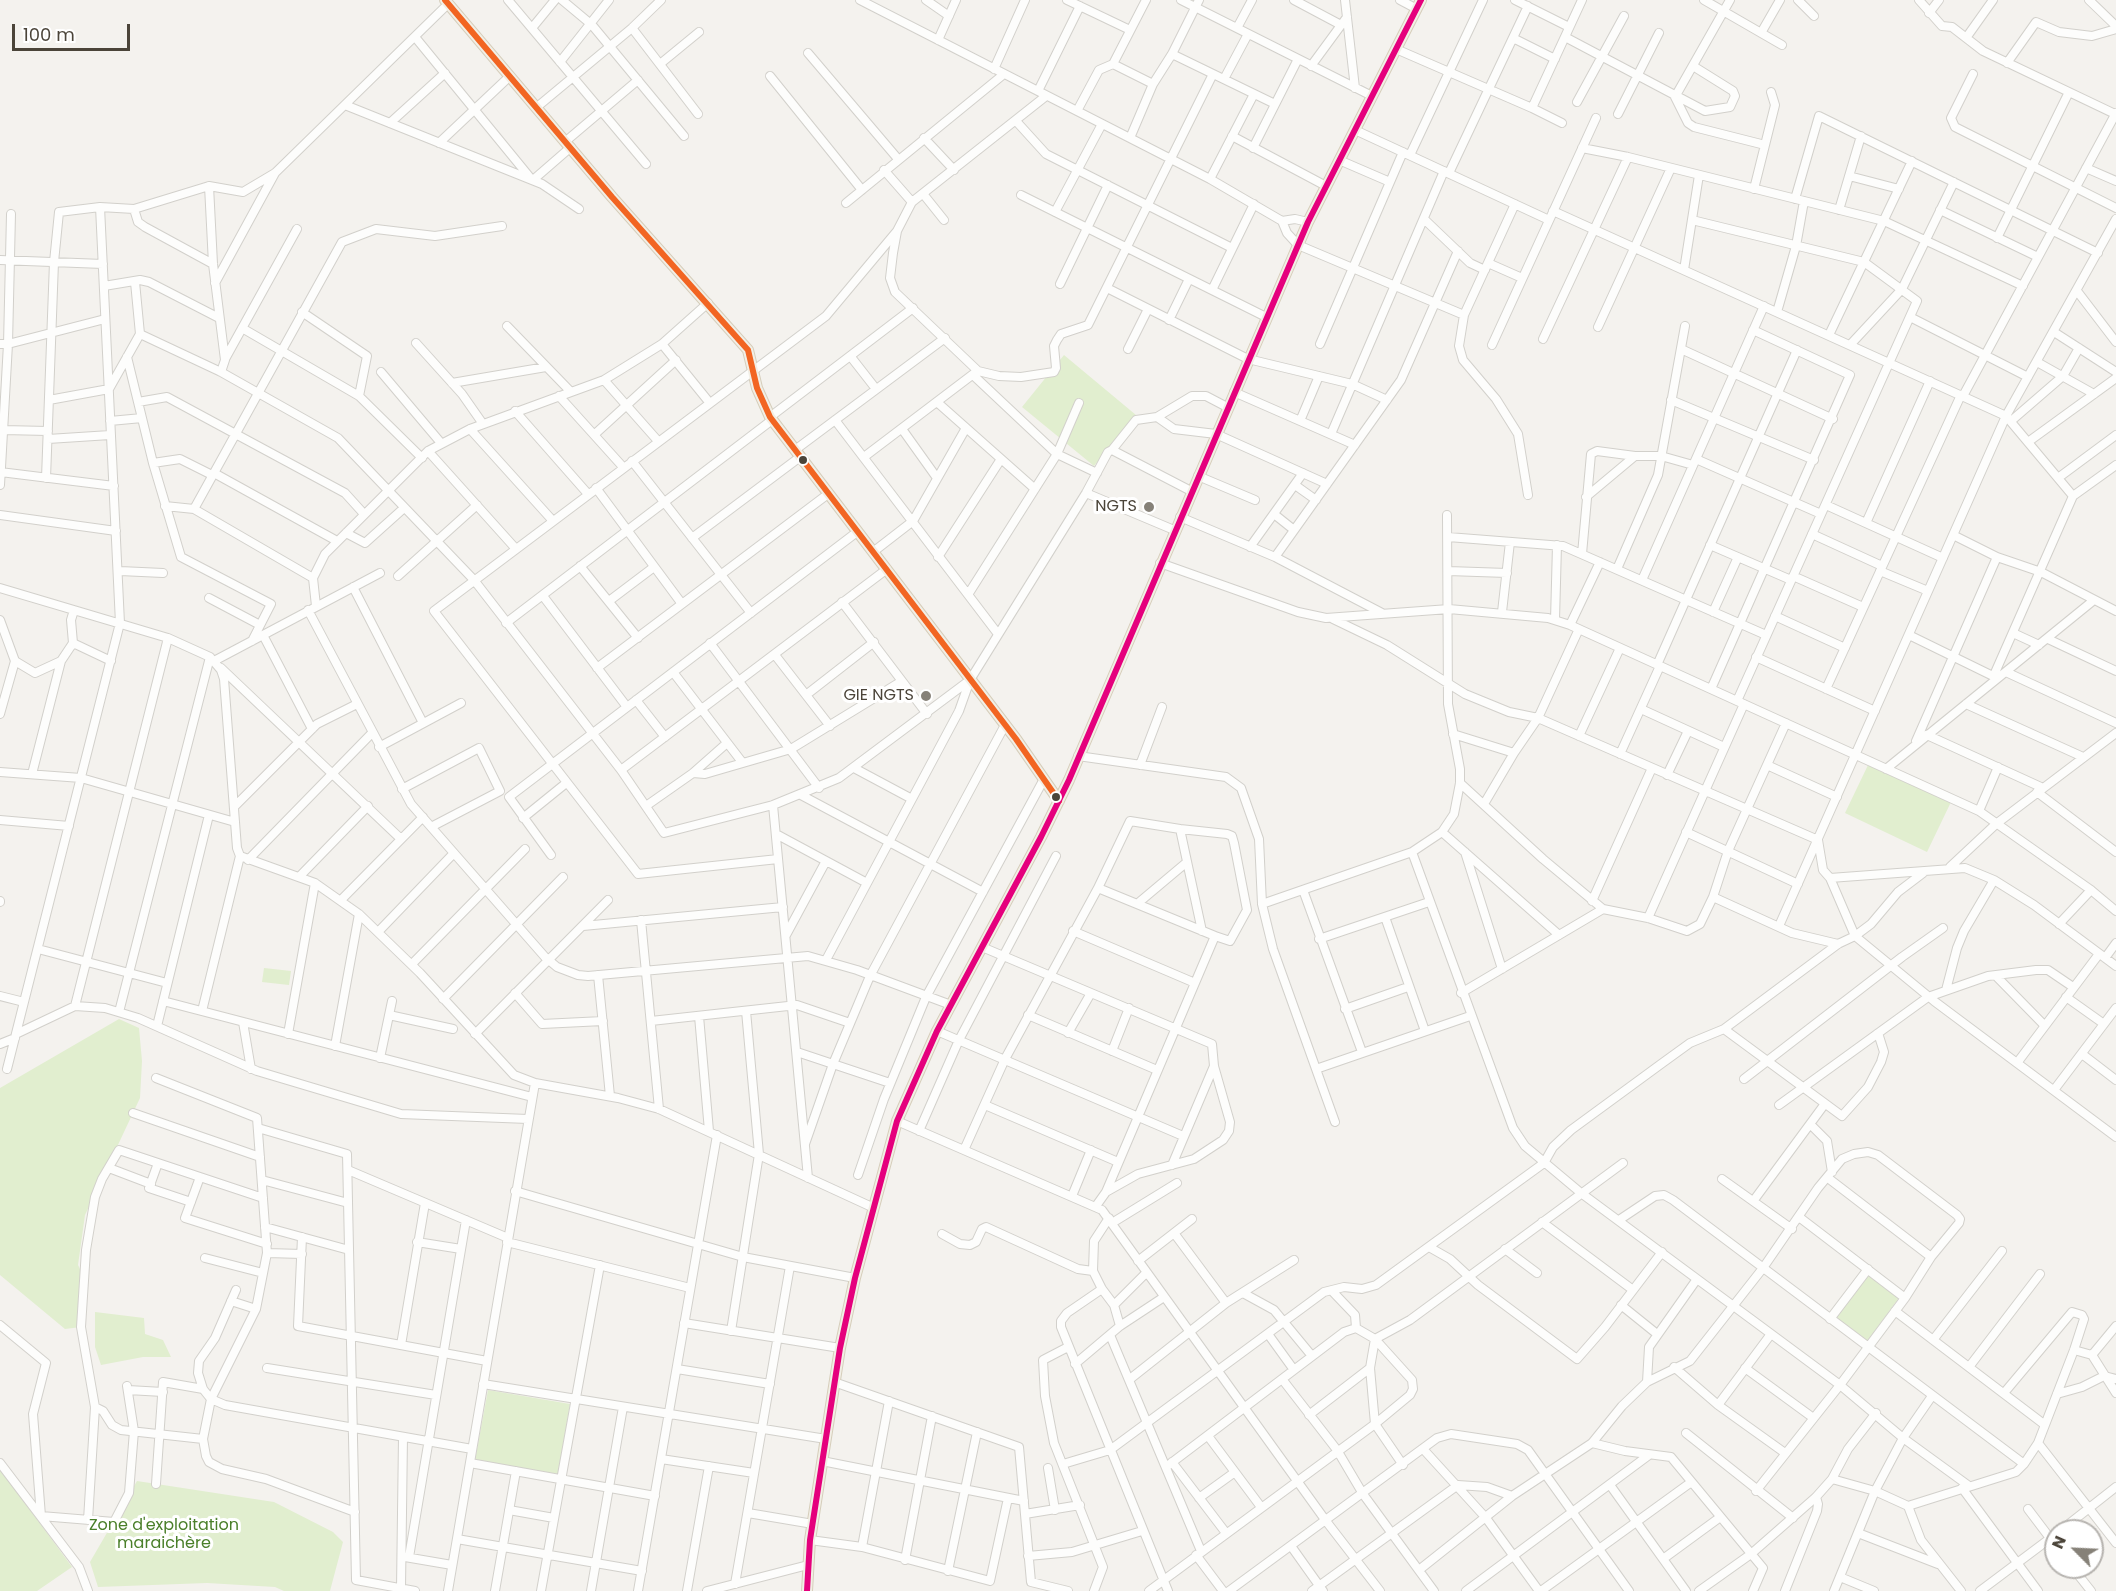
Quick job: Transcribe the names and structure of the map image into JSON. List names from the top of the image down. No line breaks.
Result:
{"parks":["Zone d'exploitation maraichère"],"places":["NGTS","GIE NGTS"],"scale_bar":"100 m","north":"top left"}
